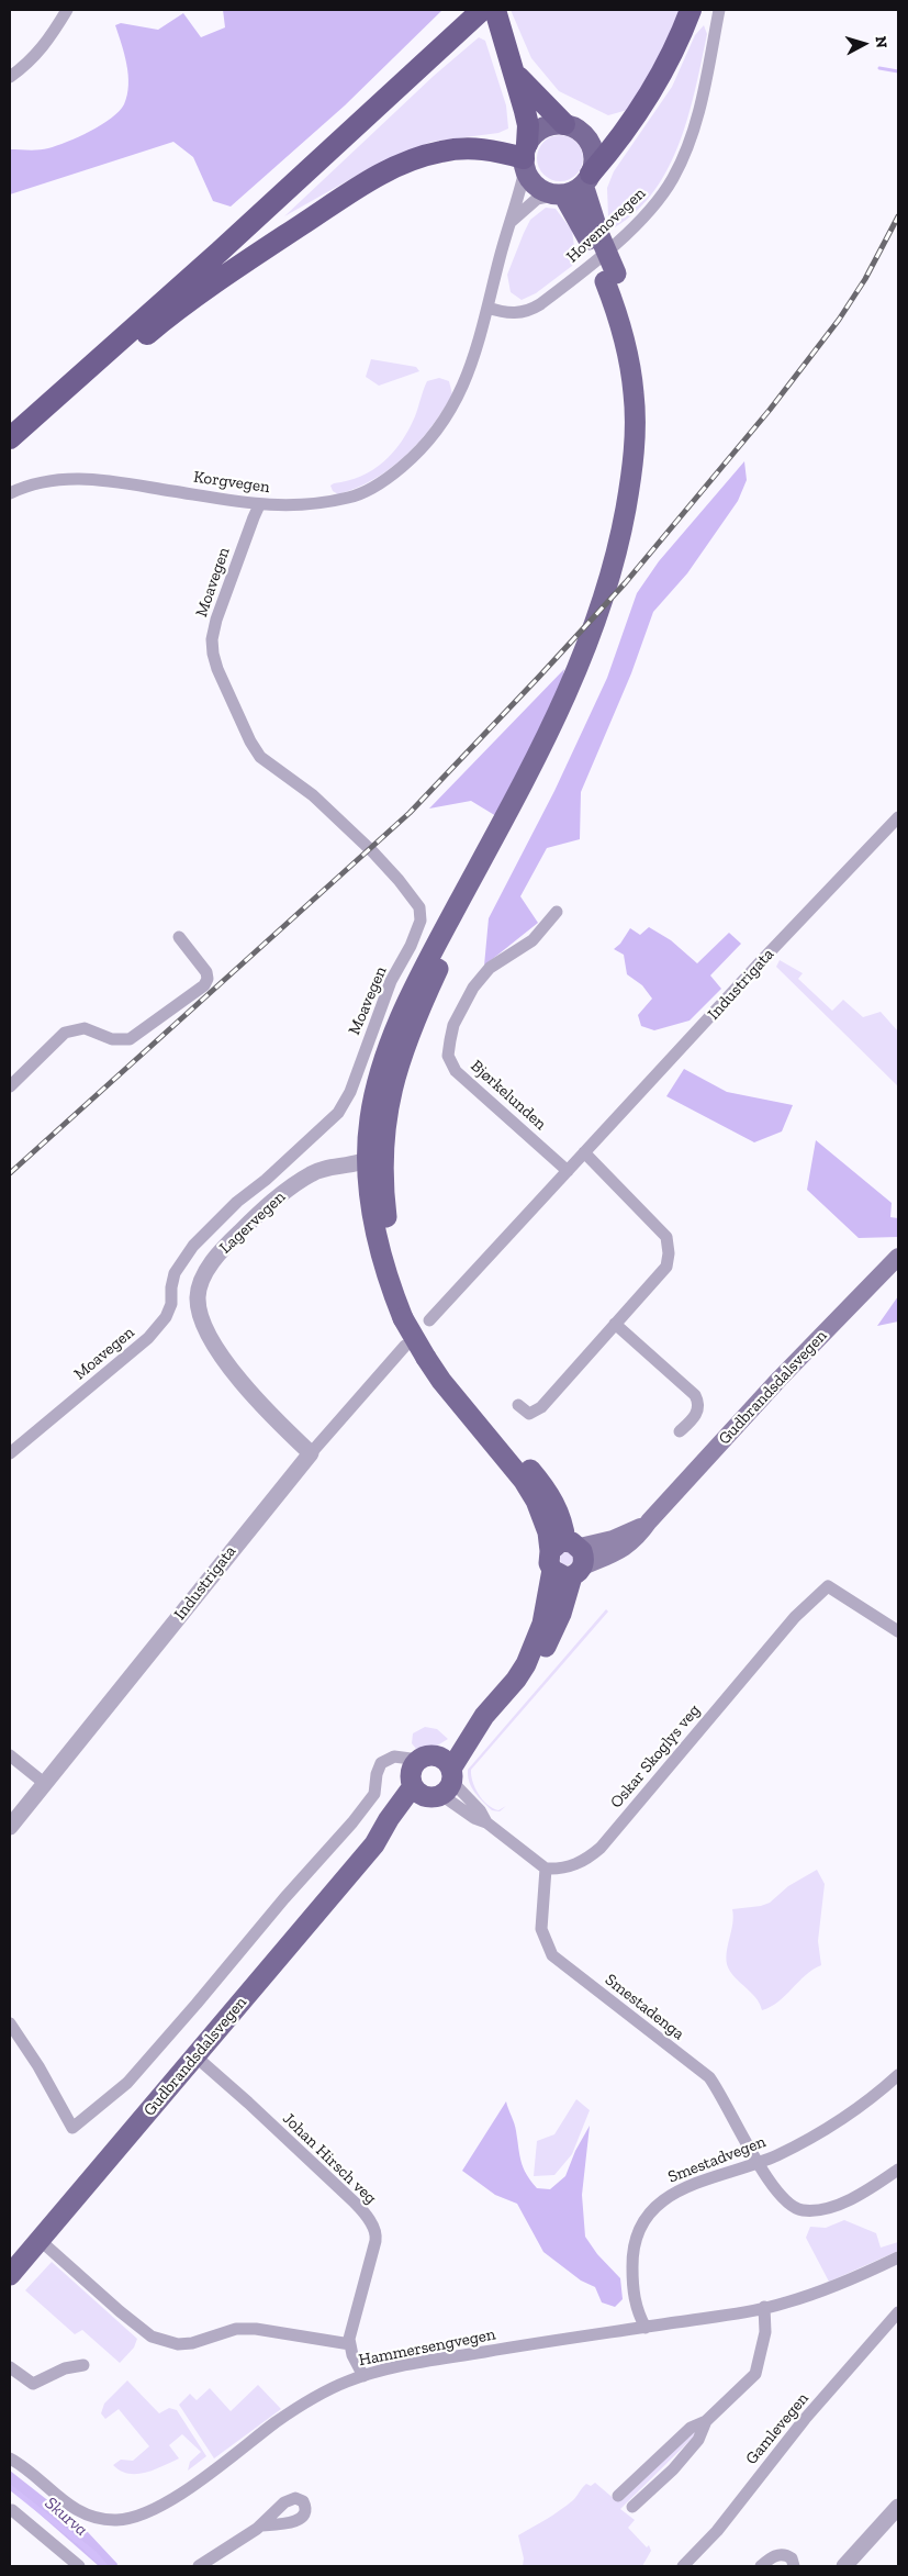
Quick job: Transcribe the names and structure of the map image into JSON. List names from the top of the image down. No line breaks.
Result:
{"streets":{"main road":["Gudbrandsdalsvegen"],"street":["Hovemovegen","Korgvegen","Moavegen","Industrigata","Bjørkelunden","Lagervegen","Oskar Skoglys veg","Smestadenga","Johan Hirsch veg","Smestadvegen","Hammersengvegen","Gamlevegen"]},"crossings":[["Hovemovegen","Korgvegen"],["Korgvegen","Moavegen"],["Industrigata","Bjørkelunden"],["Industrigata","Lagervegen"],["Gudbrandsdalsvegen","Johan Hirsch veg"],["Oskar Skoglys veg","Smestadenga"],["Smestadenga","Smestadvegen"],["Smestadvegen","Hammersengvegen"]],"water":["Skurva"],"north":"right"}
